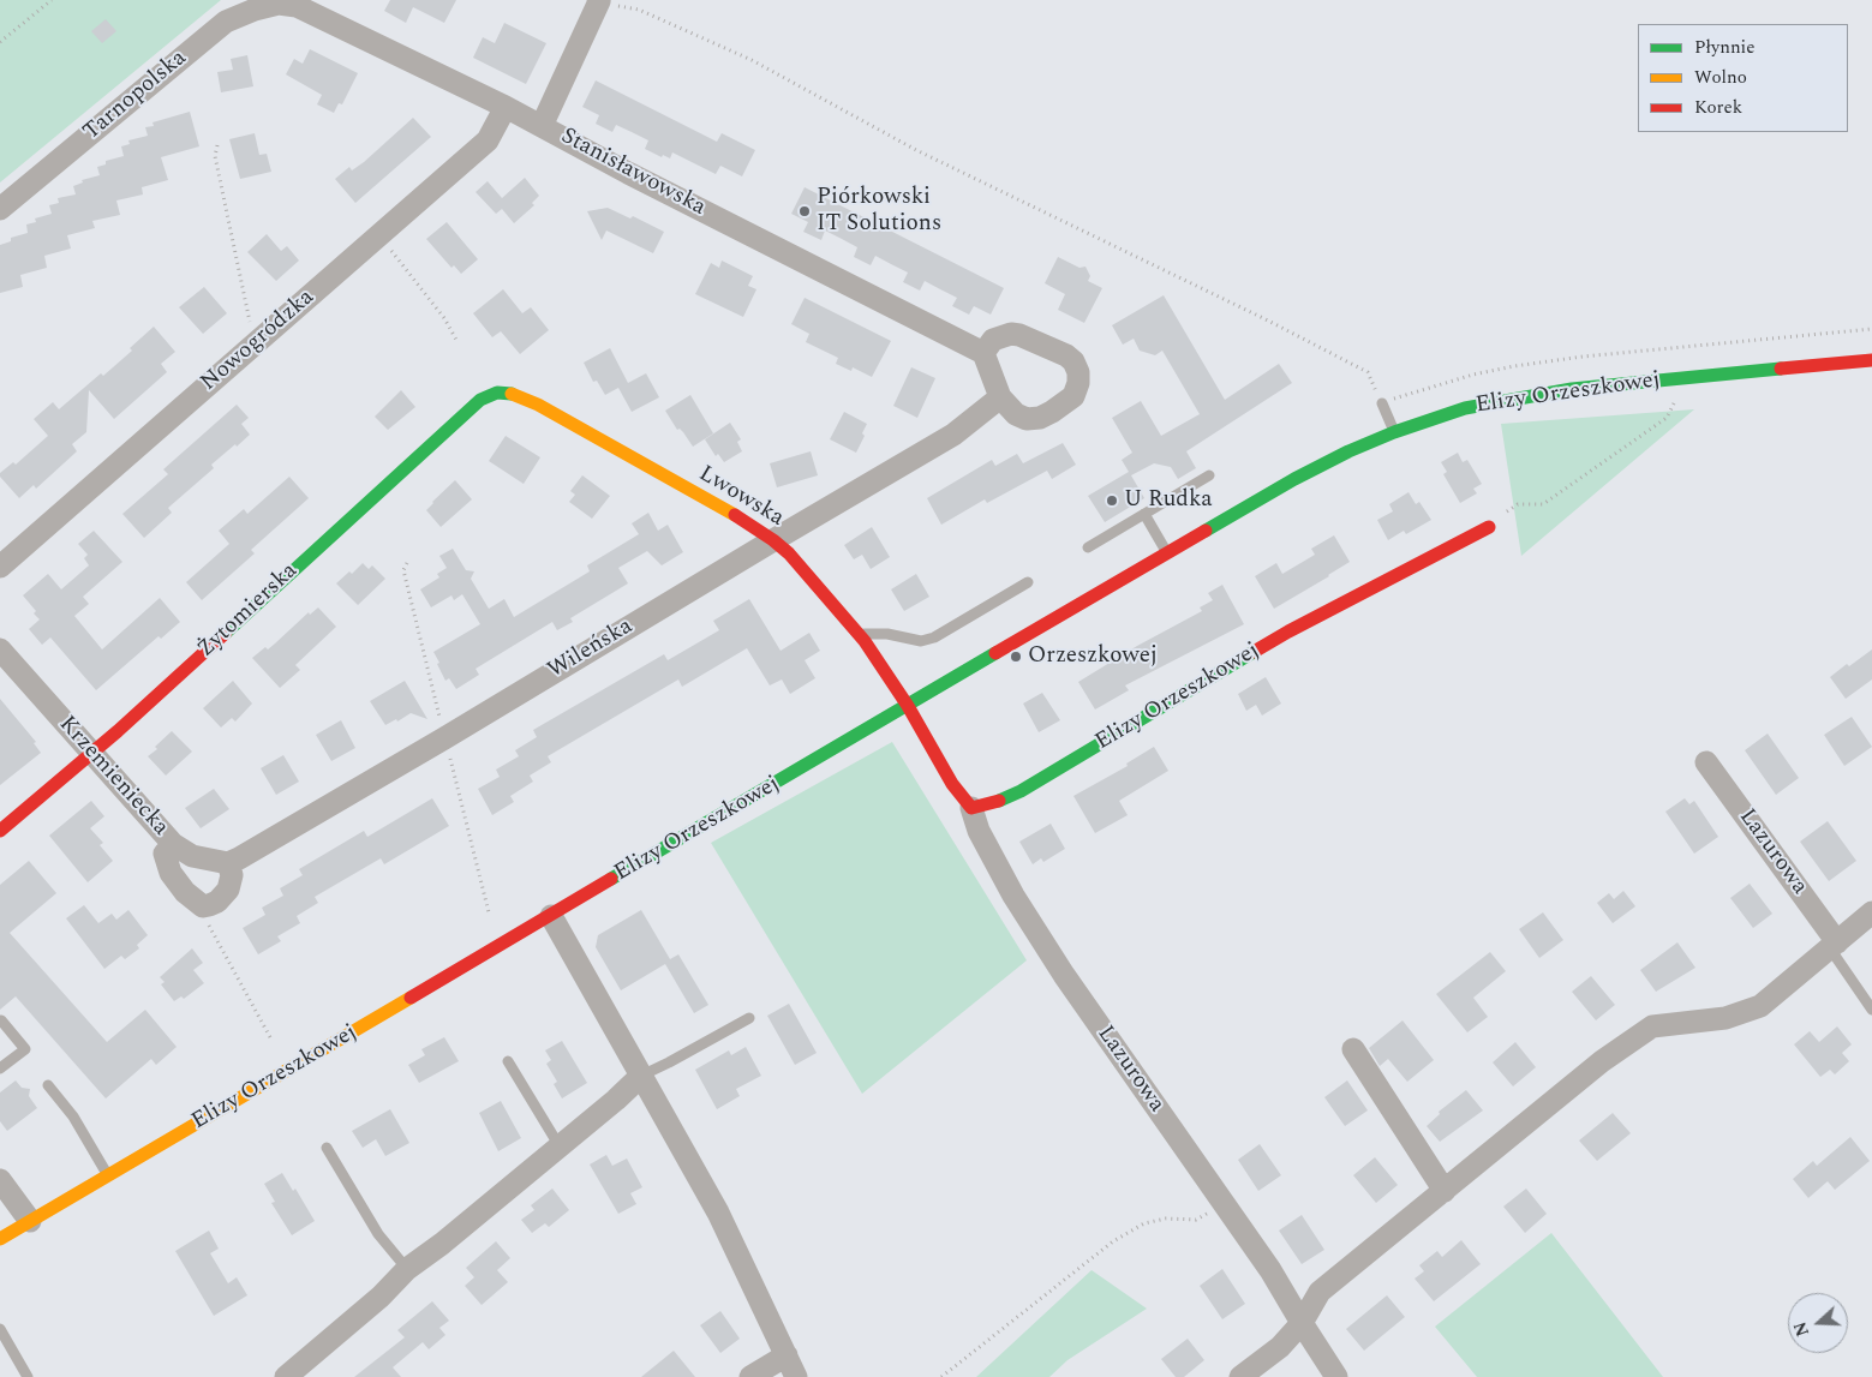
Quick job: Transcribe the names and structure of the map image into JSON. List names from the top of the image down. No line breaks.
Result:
{"streets":{"street":["Tarnopolska","Stanisławowska","Nowogródzka","Elizy Orzeszkowej","Lwowska","Żytomierska","Wileńska","Krzemieniecka","Lazurowa"]},"crossings":[["Tarnopolska","Stanisławowska"],["Stanisławowska","Nowogródzka"],["Stanisławowska","Wileńska"],["Elizy Orzeszkowej","Lwowska"],["Elizy Orzeszkowej","Lazurowa"],["Lwowska","Żytomierska"],["Lwowska","Wileńska"],["Żytomierska","Krzemieniecka"]],"places":["Piórkowski IT Solutions","U Rudka","Orzeszkowej"],"legend":["Płynnie","Wolno","Korek"],"north":"left"}
